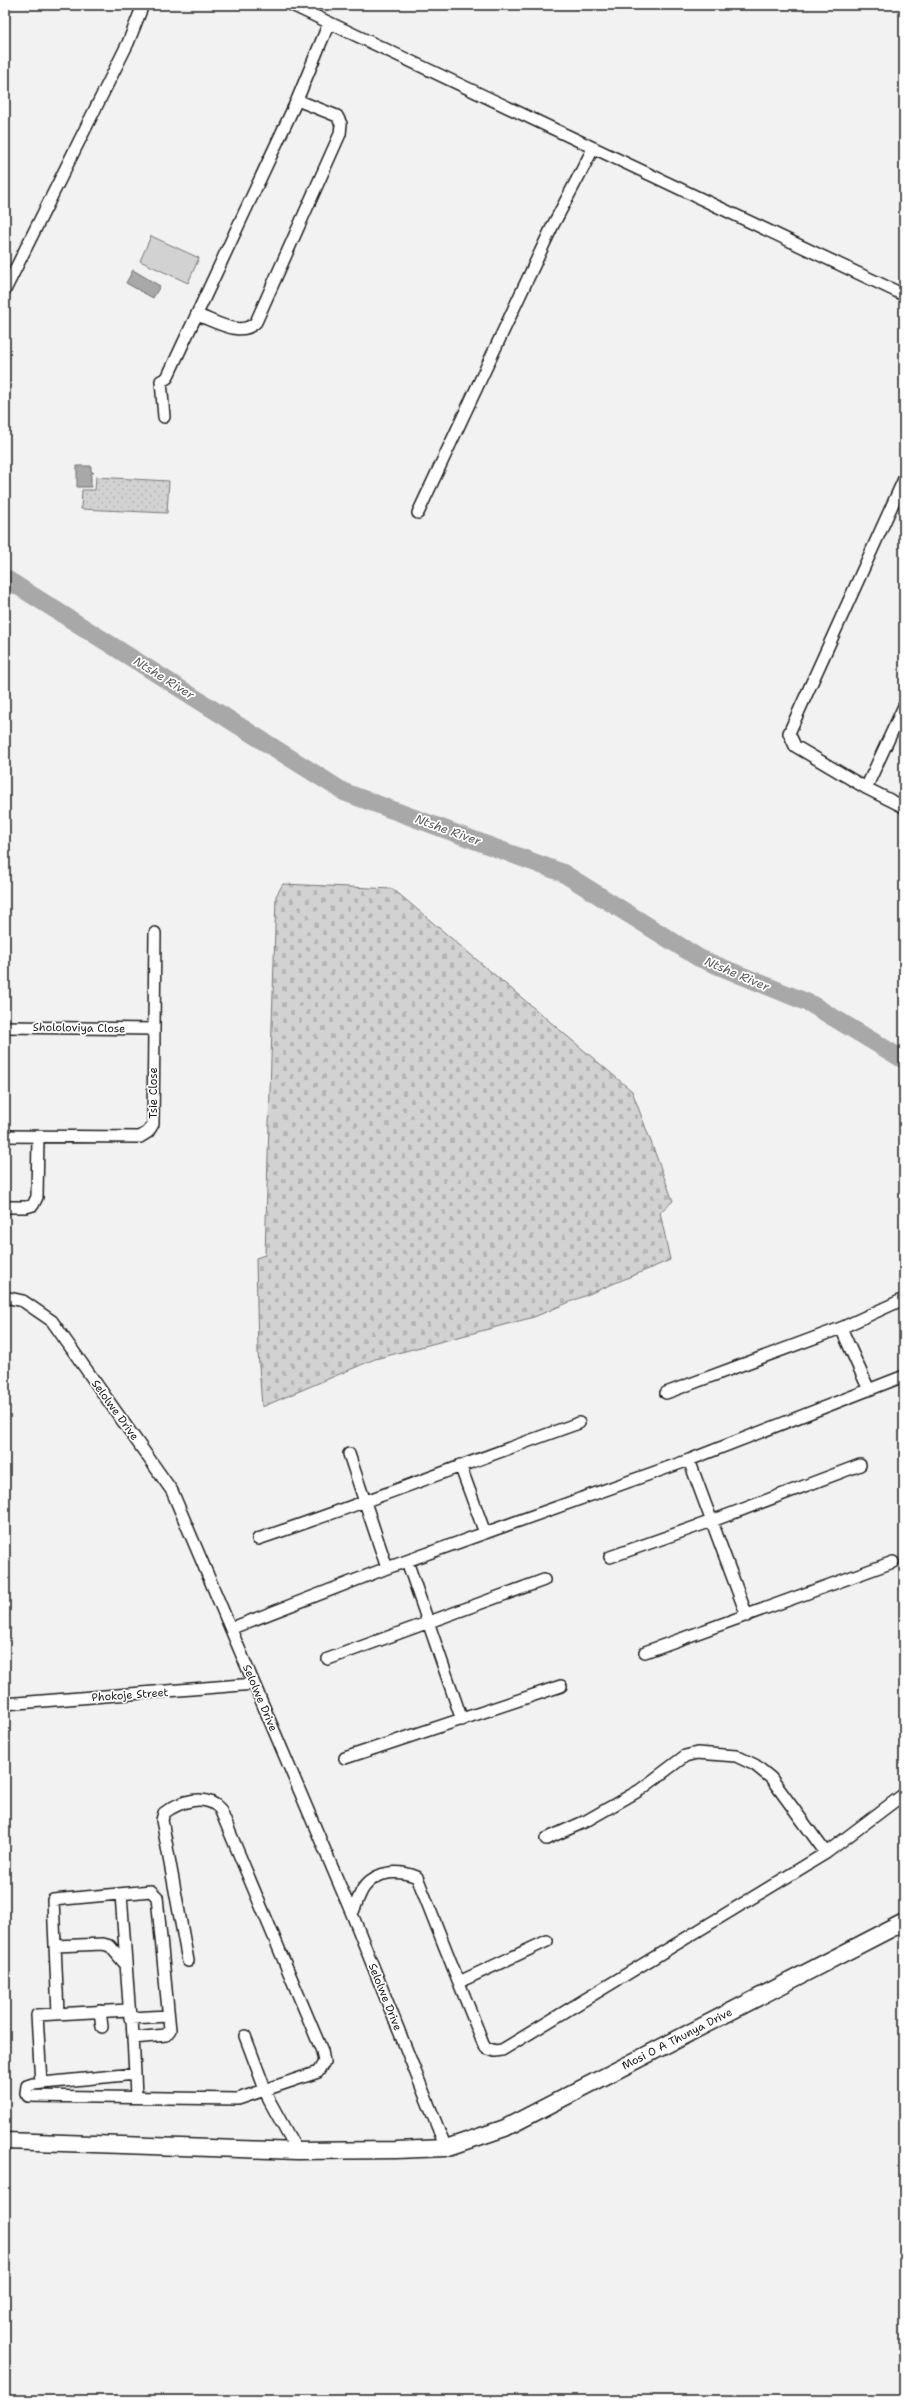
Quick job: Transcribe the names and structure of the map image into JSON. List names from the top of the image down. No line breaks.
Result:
{"streets":{"street":["Shololoviya Close","Tsie Close","Selolwe Drive","Phokoje Street","Mosi O A Thunya Drive"]},"crossings":[["Shololoviya Close","Tsie Close"],["Selolwe Drive","Phokoje Street"],["Selolwe Drive","Mosi O A Thunya Drive"]],"water":["Ntshe River"]}
